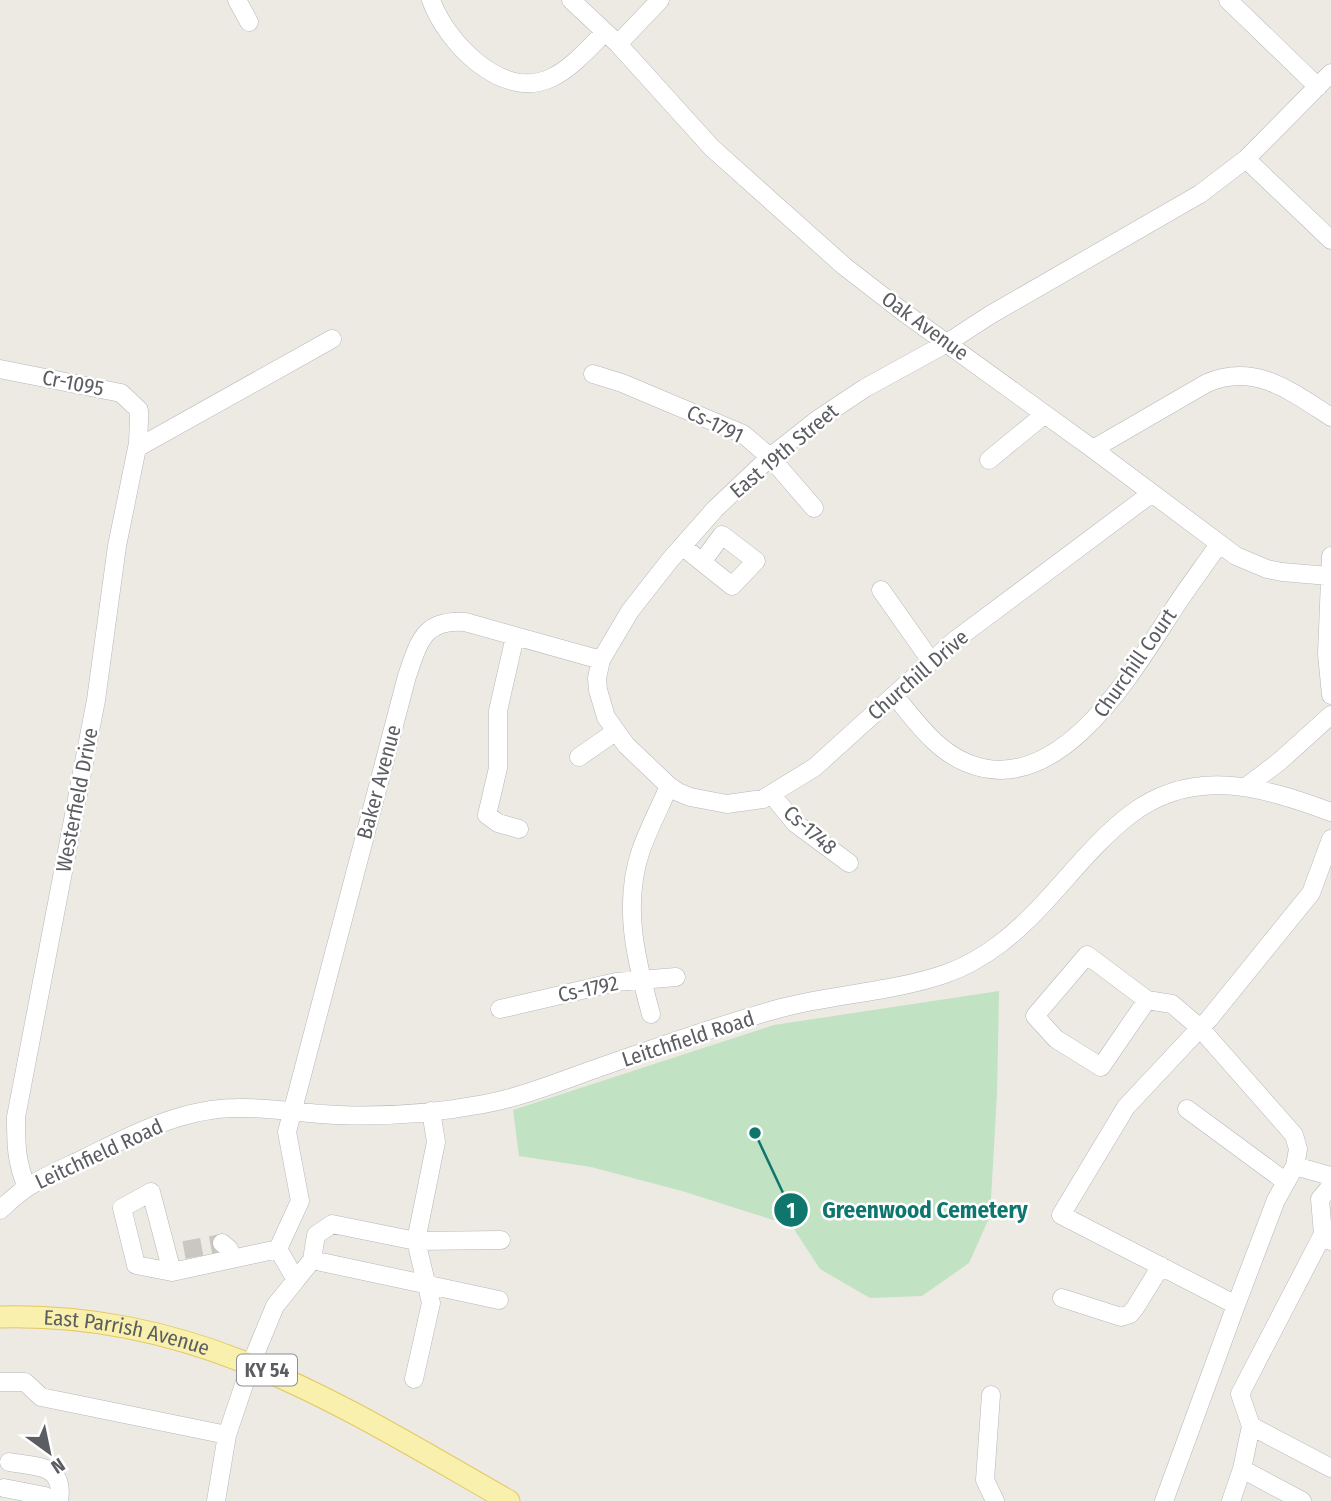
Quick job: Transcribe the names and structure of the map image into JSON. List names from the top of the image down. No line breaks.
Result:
{"streets":{"main road":["East Parrish Avenue","KY 54"],"street":["Oak Avenue","Cr-1095","Cs-1791","East 19th Street","Churchill Court","Churchill Drive","Baker Avenue","Westerfield Drive","Cs-1748","Cs-1792","Leitchfield Road"]},"crossings":[["Oak Avenue","East 19th Street"],["Oak Avenue","Churchill Court"],["Oak Avenue","Churchill Drive"],["Cr-1095","Westerfield Drive"],["Cs-1791","East 19th Street"],["East 19th Street","Churchill Drive"],["East 19th Street","Baker Avenue"],["Churchill Court","Churchill Drive"],["Churchill Drive","Cs-1748"],["Baker Avenue","Leitchfield Road"],["Westerfield Drive","Leitchfield Road"]],"places":["Greenwood Cemetery"],"north":"bottom right"}
